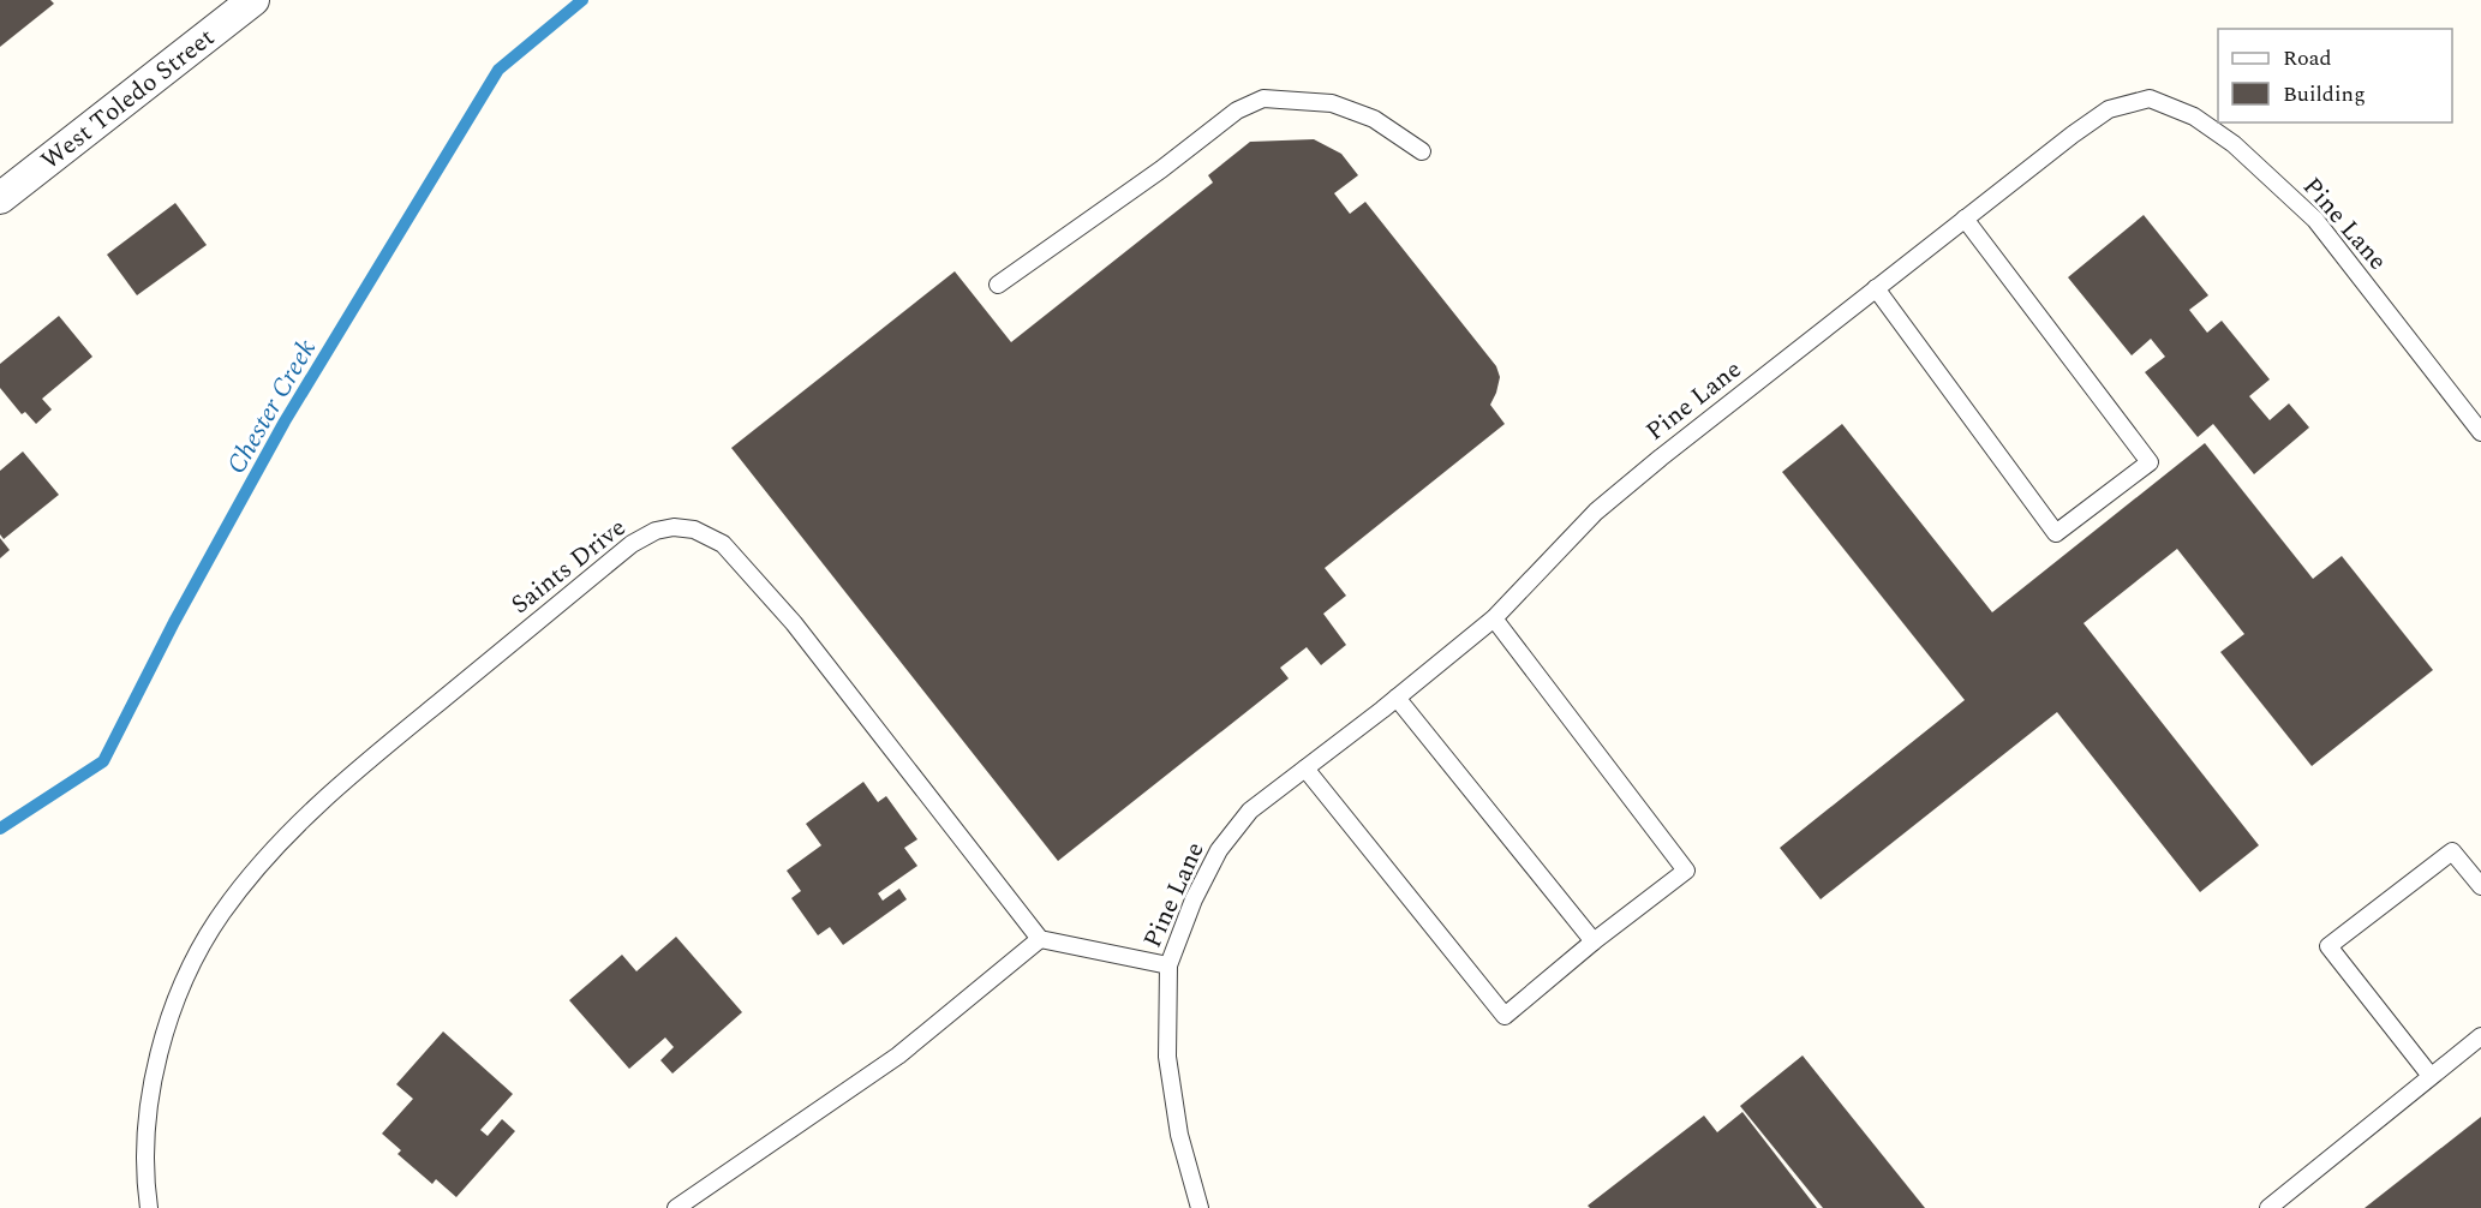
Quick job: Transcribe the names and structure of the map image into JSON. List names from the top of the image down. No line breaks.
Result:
{"streets":{"street":["West Toledo Street"],"lane":["Pine Lane","Saints Drive"]},"water":["Chester Creek"],"legend":["Road","Building"]}
